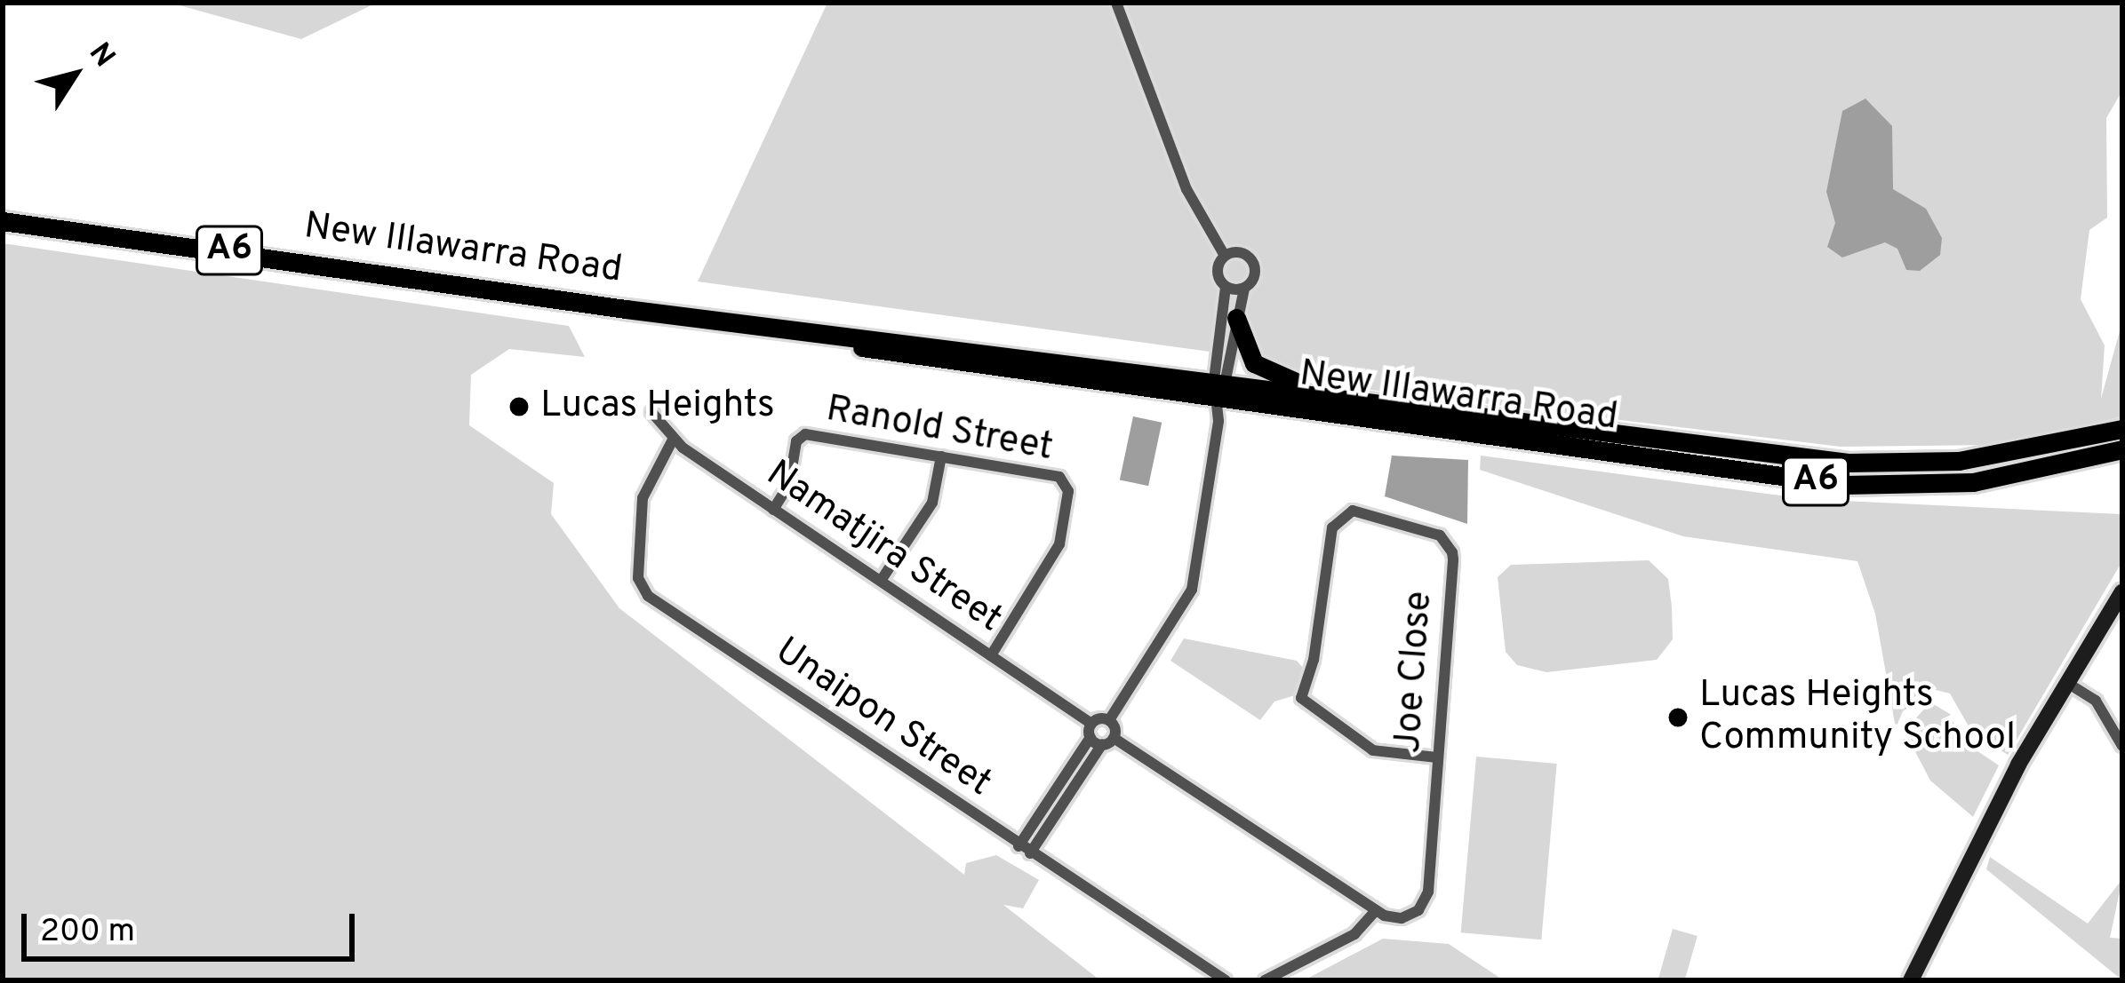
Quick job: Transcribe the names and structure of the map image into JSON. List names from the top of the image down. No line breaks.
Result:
{"streets":{"highway":["New Illawarra Road","A6"],"street":["Ranold Street","Namatjira Street","Joe Close","Unaipon Street"]},"crossings":[["Ranold Street","Namatjira Street"],["Namatjira Street","Unaipon Street"]],"places":["Lucas Heights","Lucas Heights Community School"],"scale_bar":"200 m","north":"top right"}
